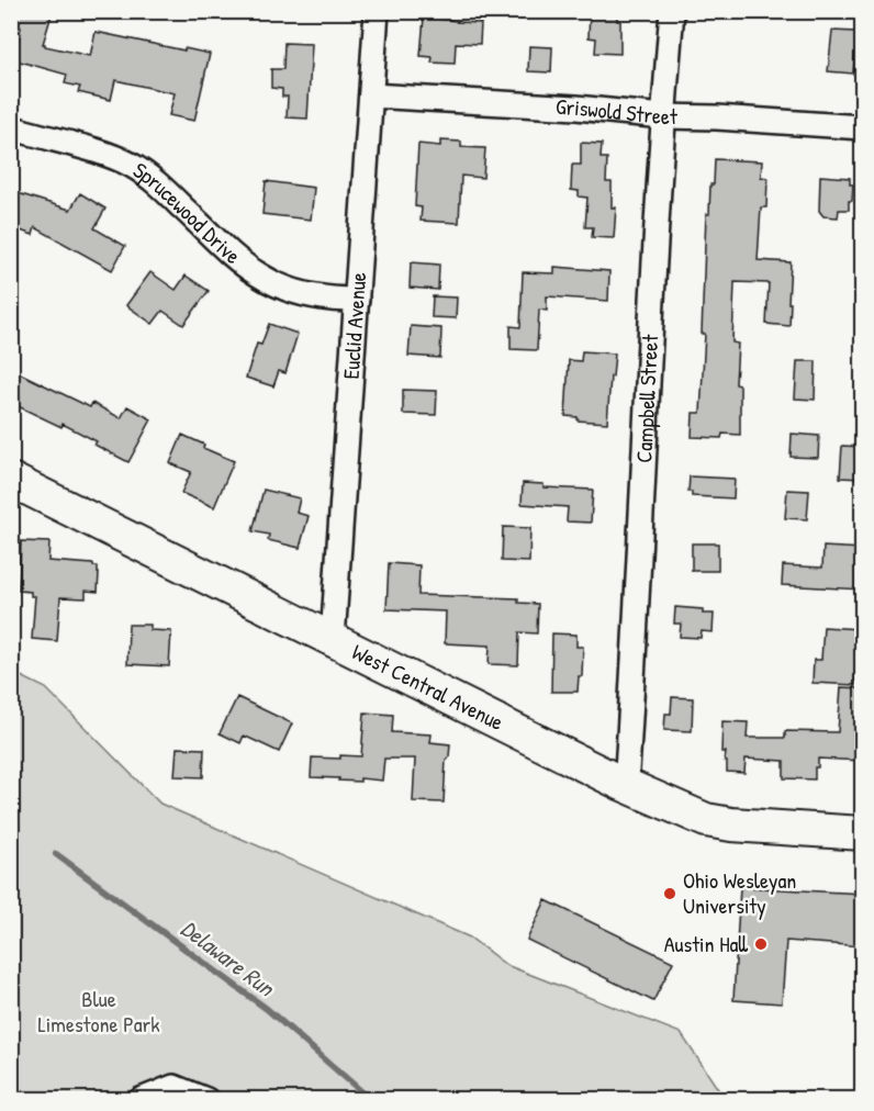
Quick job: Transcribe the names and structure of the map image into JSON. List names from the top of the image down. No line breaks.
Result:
{"streets":{"main road":["West Central Avenue"],"street":["Griswold Street","Sprucewood Drive","Euclid Avenue","Campbell Street"]},"crossings":[["Griswold Street","Euclid Avenue"],["Griswold Street","Campbell Street"],["Sprucewood Drive","Euclid Avenue"],["Euclid Avenue","West Central Avenue"],["Campbell Street","West Central Avenue"]],"water":["Delaware Run"],"parks":["Blue Limestone Park"],"places":["Ohio Wesleyan University","Austin Hall"]}
